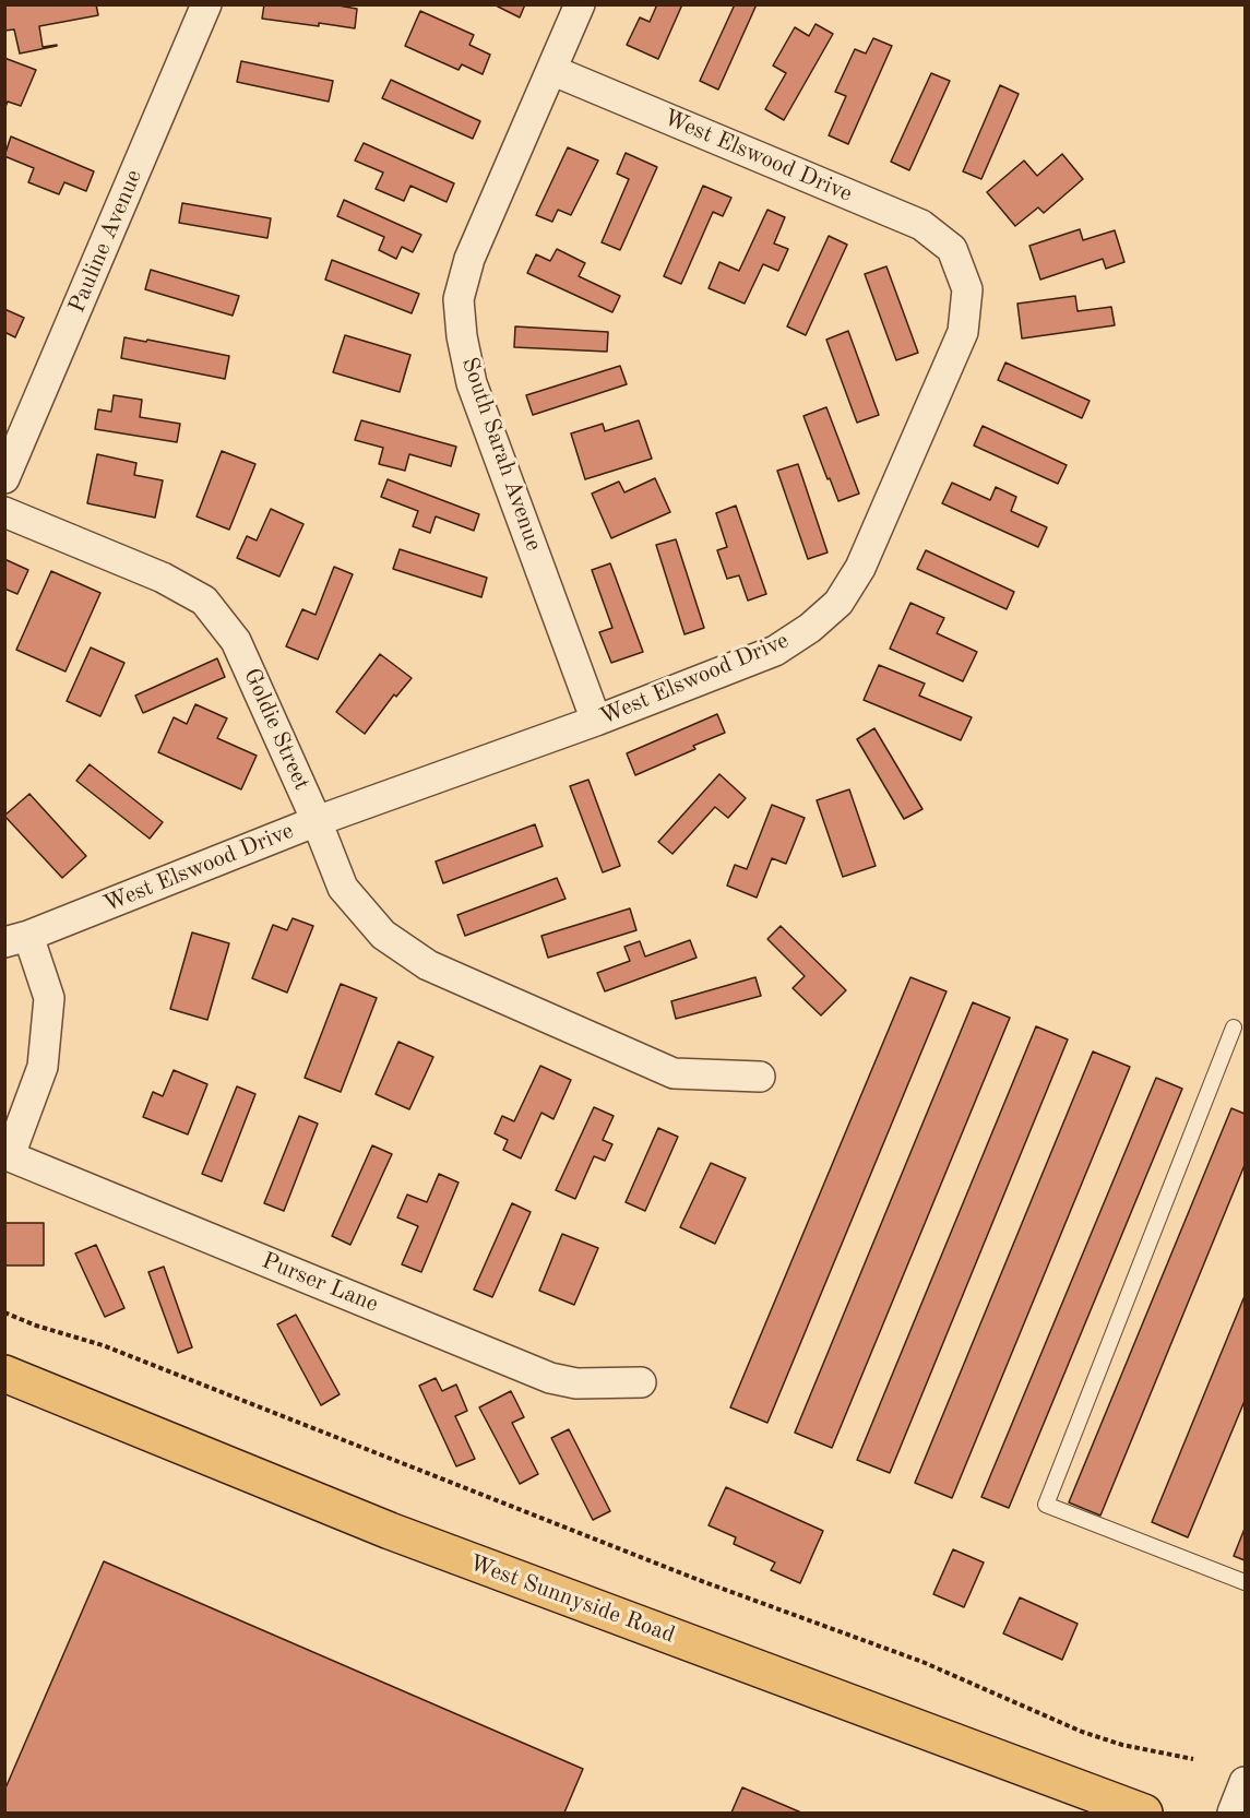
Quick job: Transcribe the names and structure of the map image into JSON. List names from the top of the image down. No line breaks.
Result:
{"streets":{"main road":["West Sunnyside Road"],"street":["West Elswood Drive","Pauline Avenue","South Sarah Avenue","Goldie Street","Purser Lane"]},"crossings":[["West Elswood Drive","South Sarah Avenue"],["West Elswood Drive","Goldie Street"]]}
